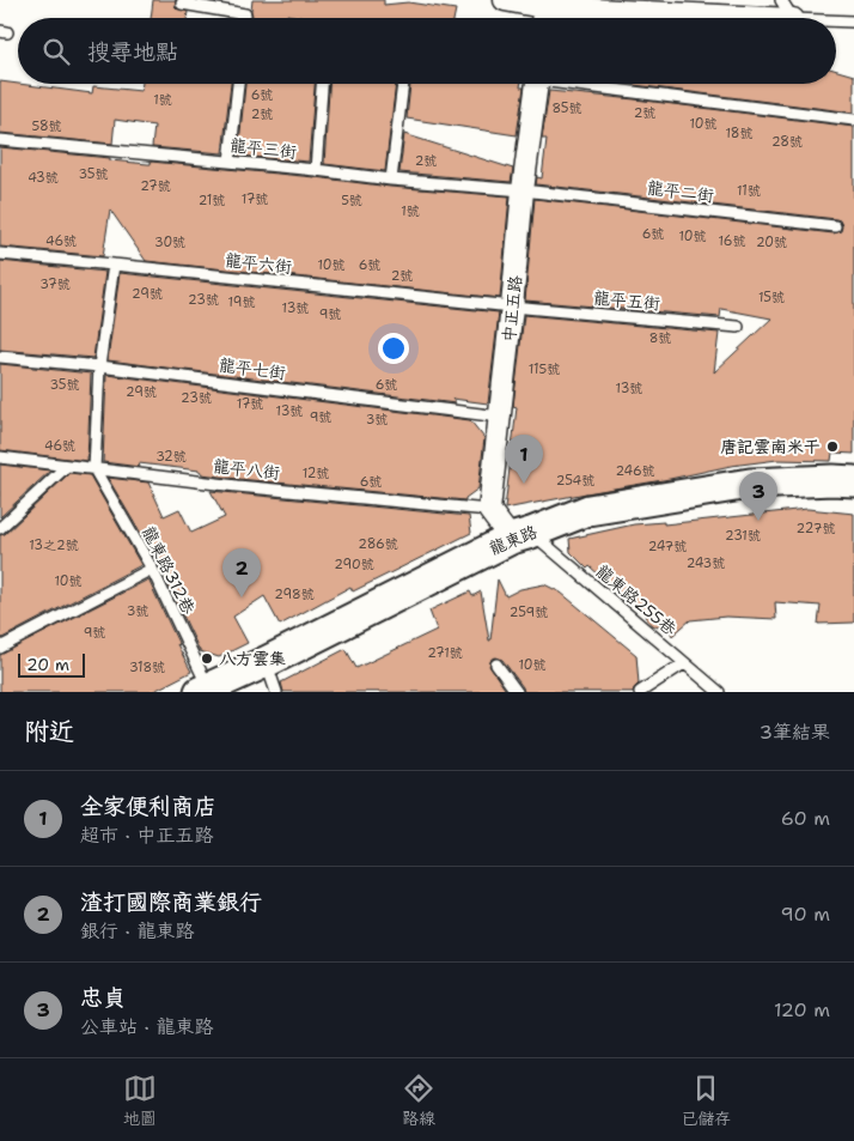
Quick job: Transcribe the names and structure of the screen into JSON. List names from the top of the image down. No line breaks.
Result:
{"streets":{"street":["中正五路","龍東路"],"lane":["龍平三街","龍平二街","龍平六街","龍平五街","龍平七街","龍平八街","龍東路312巷","龍東路255巷"]},"crossings":[["龍平三街","龍平二街"],["龍平三街","中正五路"],["龍平二街","中正五路"],["龍平六街","龍平五街"],["龍平六街","中正五路"],["龍平五街","中正五路"],["中正五路","龍平七街"],["中正五路","龍平八街"],["龍平八街","龍東路312巷"],["龍東路","龍東路312巷"],["龍東路","龍東路255巷"]],"places":["唐記雲南米干","八方雲集"],"house_numbers":["6號","1號","85號","2號","2號","10號","58號","18號","28號","2號","35號","43號","27號","11號","17號","21號","5號","1號","6號","10號","46號","16號","30號","20號","10號","6號","2號","37號","29號","15號","23號","19號","13號","9號","8號","115號","35號","6號","13號","29號","23號","17號","13號","9號","3號","46號","32號","246號","12號","254號","6號","227號","231號","286號","13之2號","247號","243號","290號","10號","298號","3號","259號","9號","271號","10號","318號"],"scale_bar":"20 m","page":{"search":"搜尋地點","pins":["1","3","2"],"scale":"20 m","heading":["附近","3筆結果"],"list":[{"mark":"1","name":"全家便利商店","note":"超市 · 中正五路","value":"60 m"},{"mark":"2","name":"渣打國際商業銀行","note":"銀行 · 龍東路","value":"90 m"},{"mark":"3","name":"忠貞","note":"公車站 · 龍東路","value":"120 m"}],"nav":["地圖","路線","已儲存"]}}
